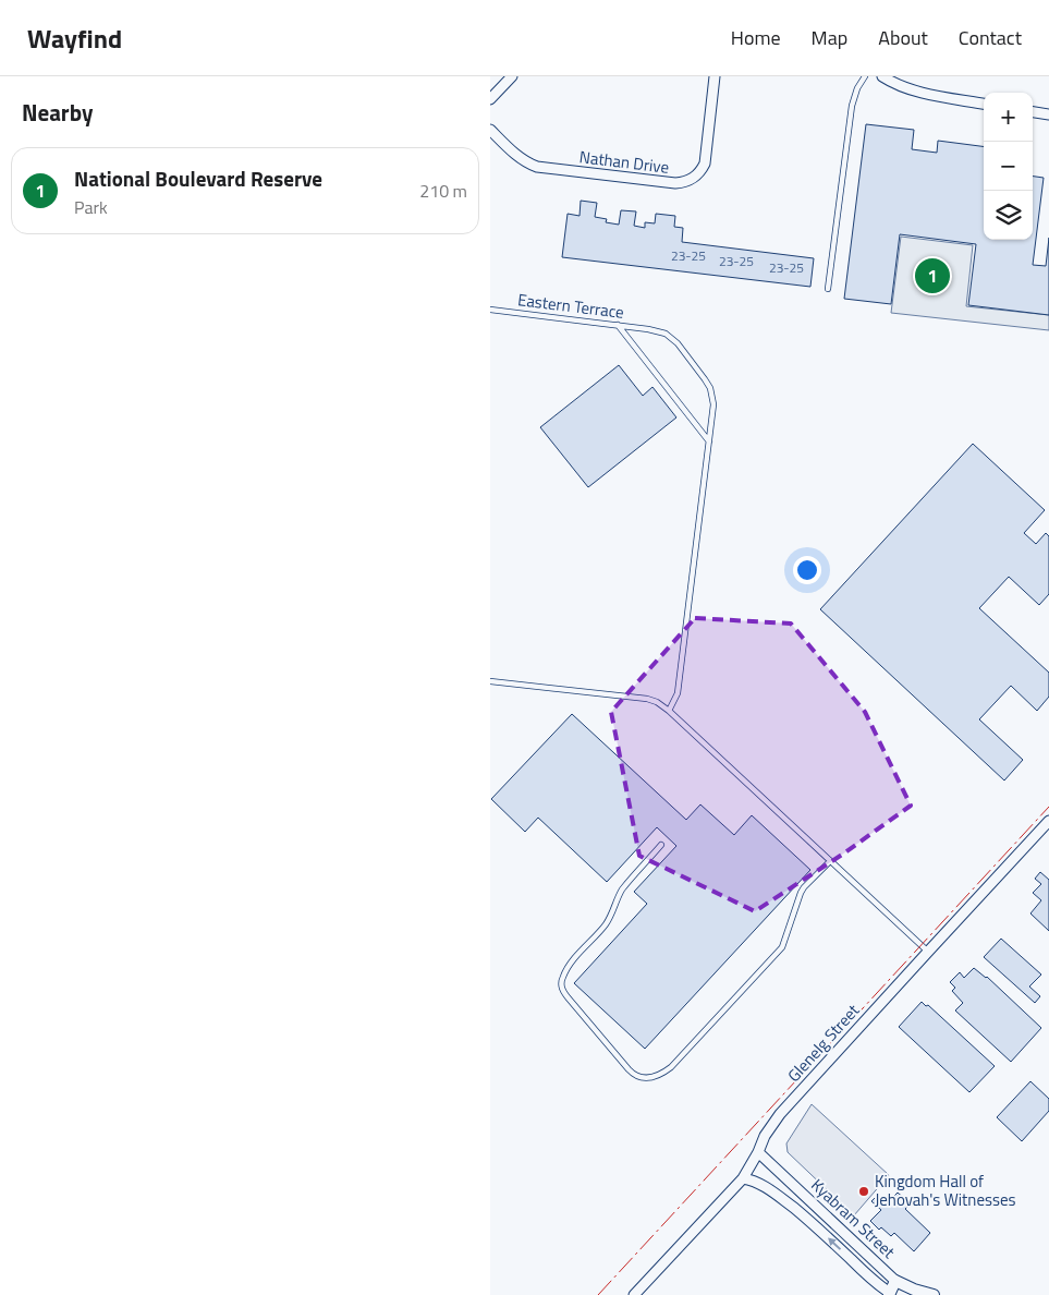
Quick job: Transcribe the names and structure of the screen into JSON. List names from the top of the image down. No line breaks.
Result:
{"streets":{"street":["Nathan Drive","Glenelg Street","Kyabram Street"],"lane":["Eastern Terrace"]},"crossings":[["Glenelg Street","Kyabram Street"]],"places":["Kingdom Hall of Jehovah's Witnesses"],"house_numbers":["23-25","23-25","23-25"],"page":{"header":"Wayfind","nav":["Home","Map","About","Contact"],"heading":"Nearby","map_buttons":["+","−"],"list":[{"mark":"1","name":"National Boulevard Reserve","note":"Park","value":"210 m"}],"pins":"1"}}
